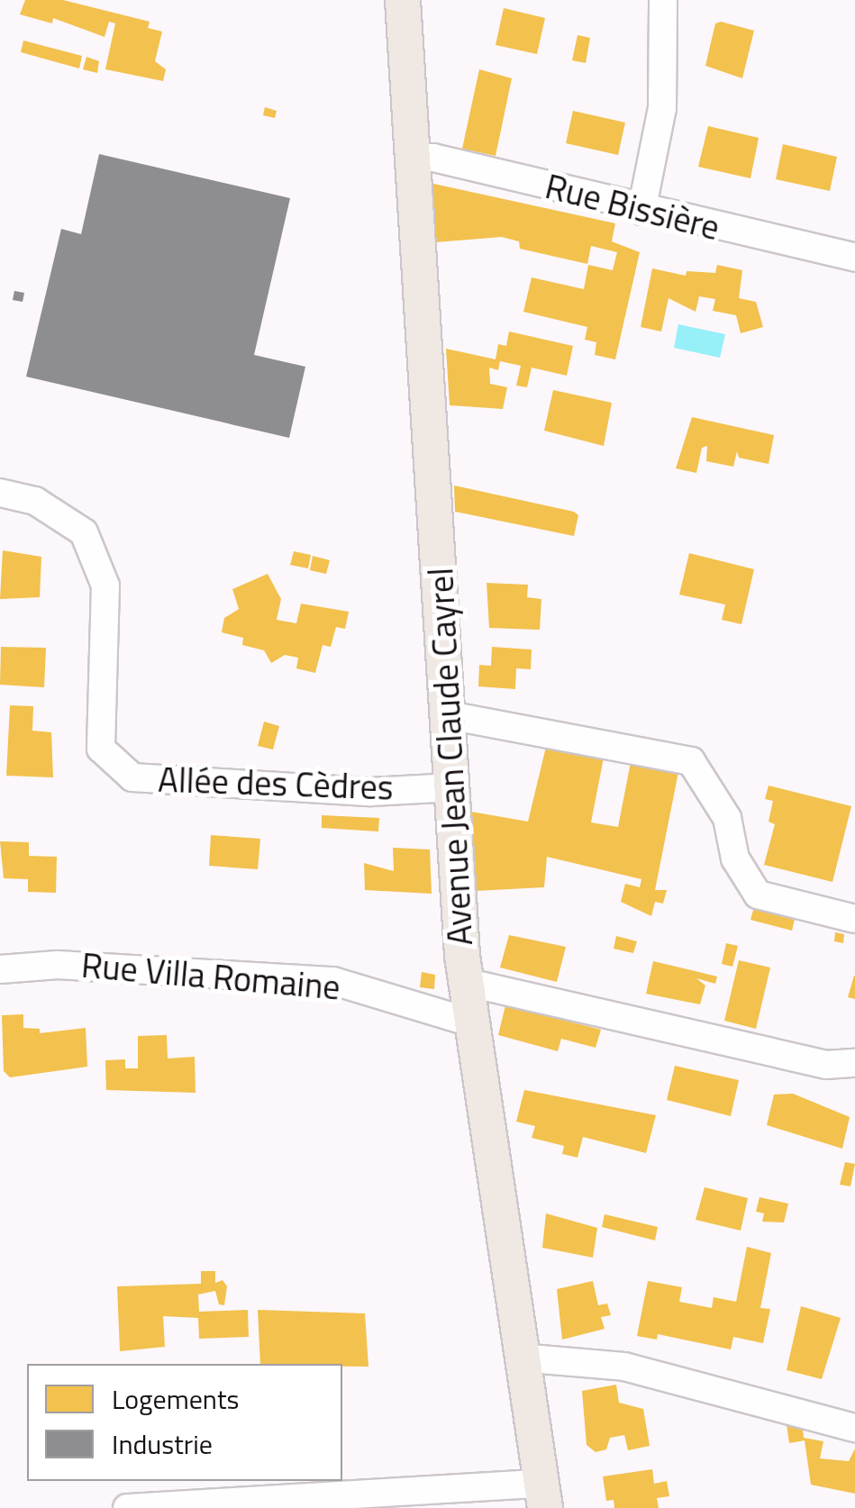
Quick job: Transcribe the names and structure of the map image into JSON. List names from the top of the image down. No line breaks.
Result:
{"streets":{"main road":["Avenue Jean Claude Cayrel"],"street":["Rue Bissière","Allée des Cèdres","Rue Villa Romaine"]},"crossings":[["Rue Bissière","Avenue Jean Claude Cayrel"],["Avenue Jean Claude Cayrel","Allée des Cèdres"],["Avenue Jean Claude Cayrel","Rue Villa Romaine"]],"legend":["Logements","Industrie"]}
